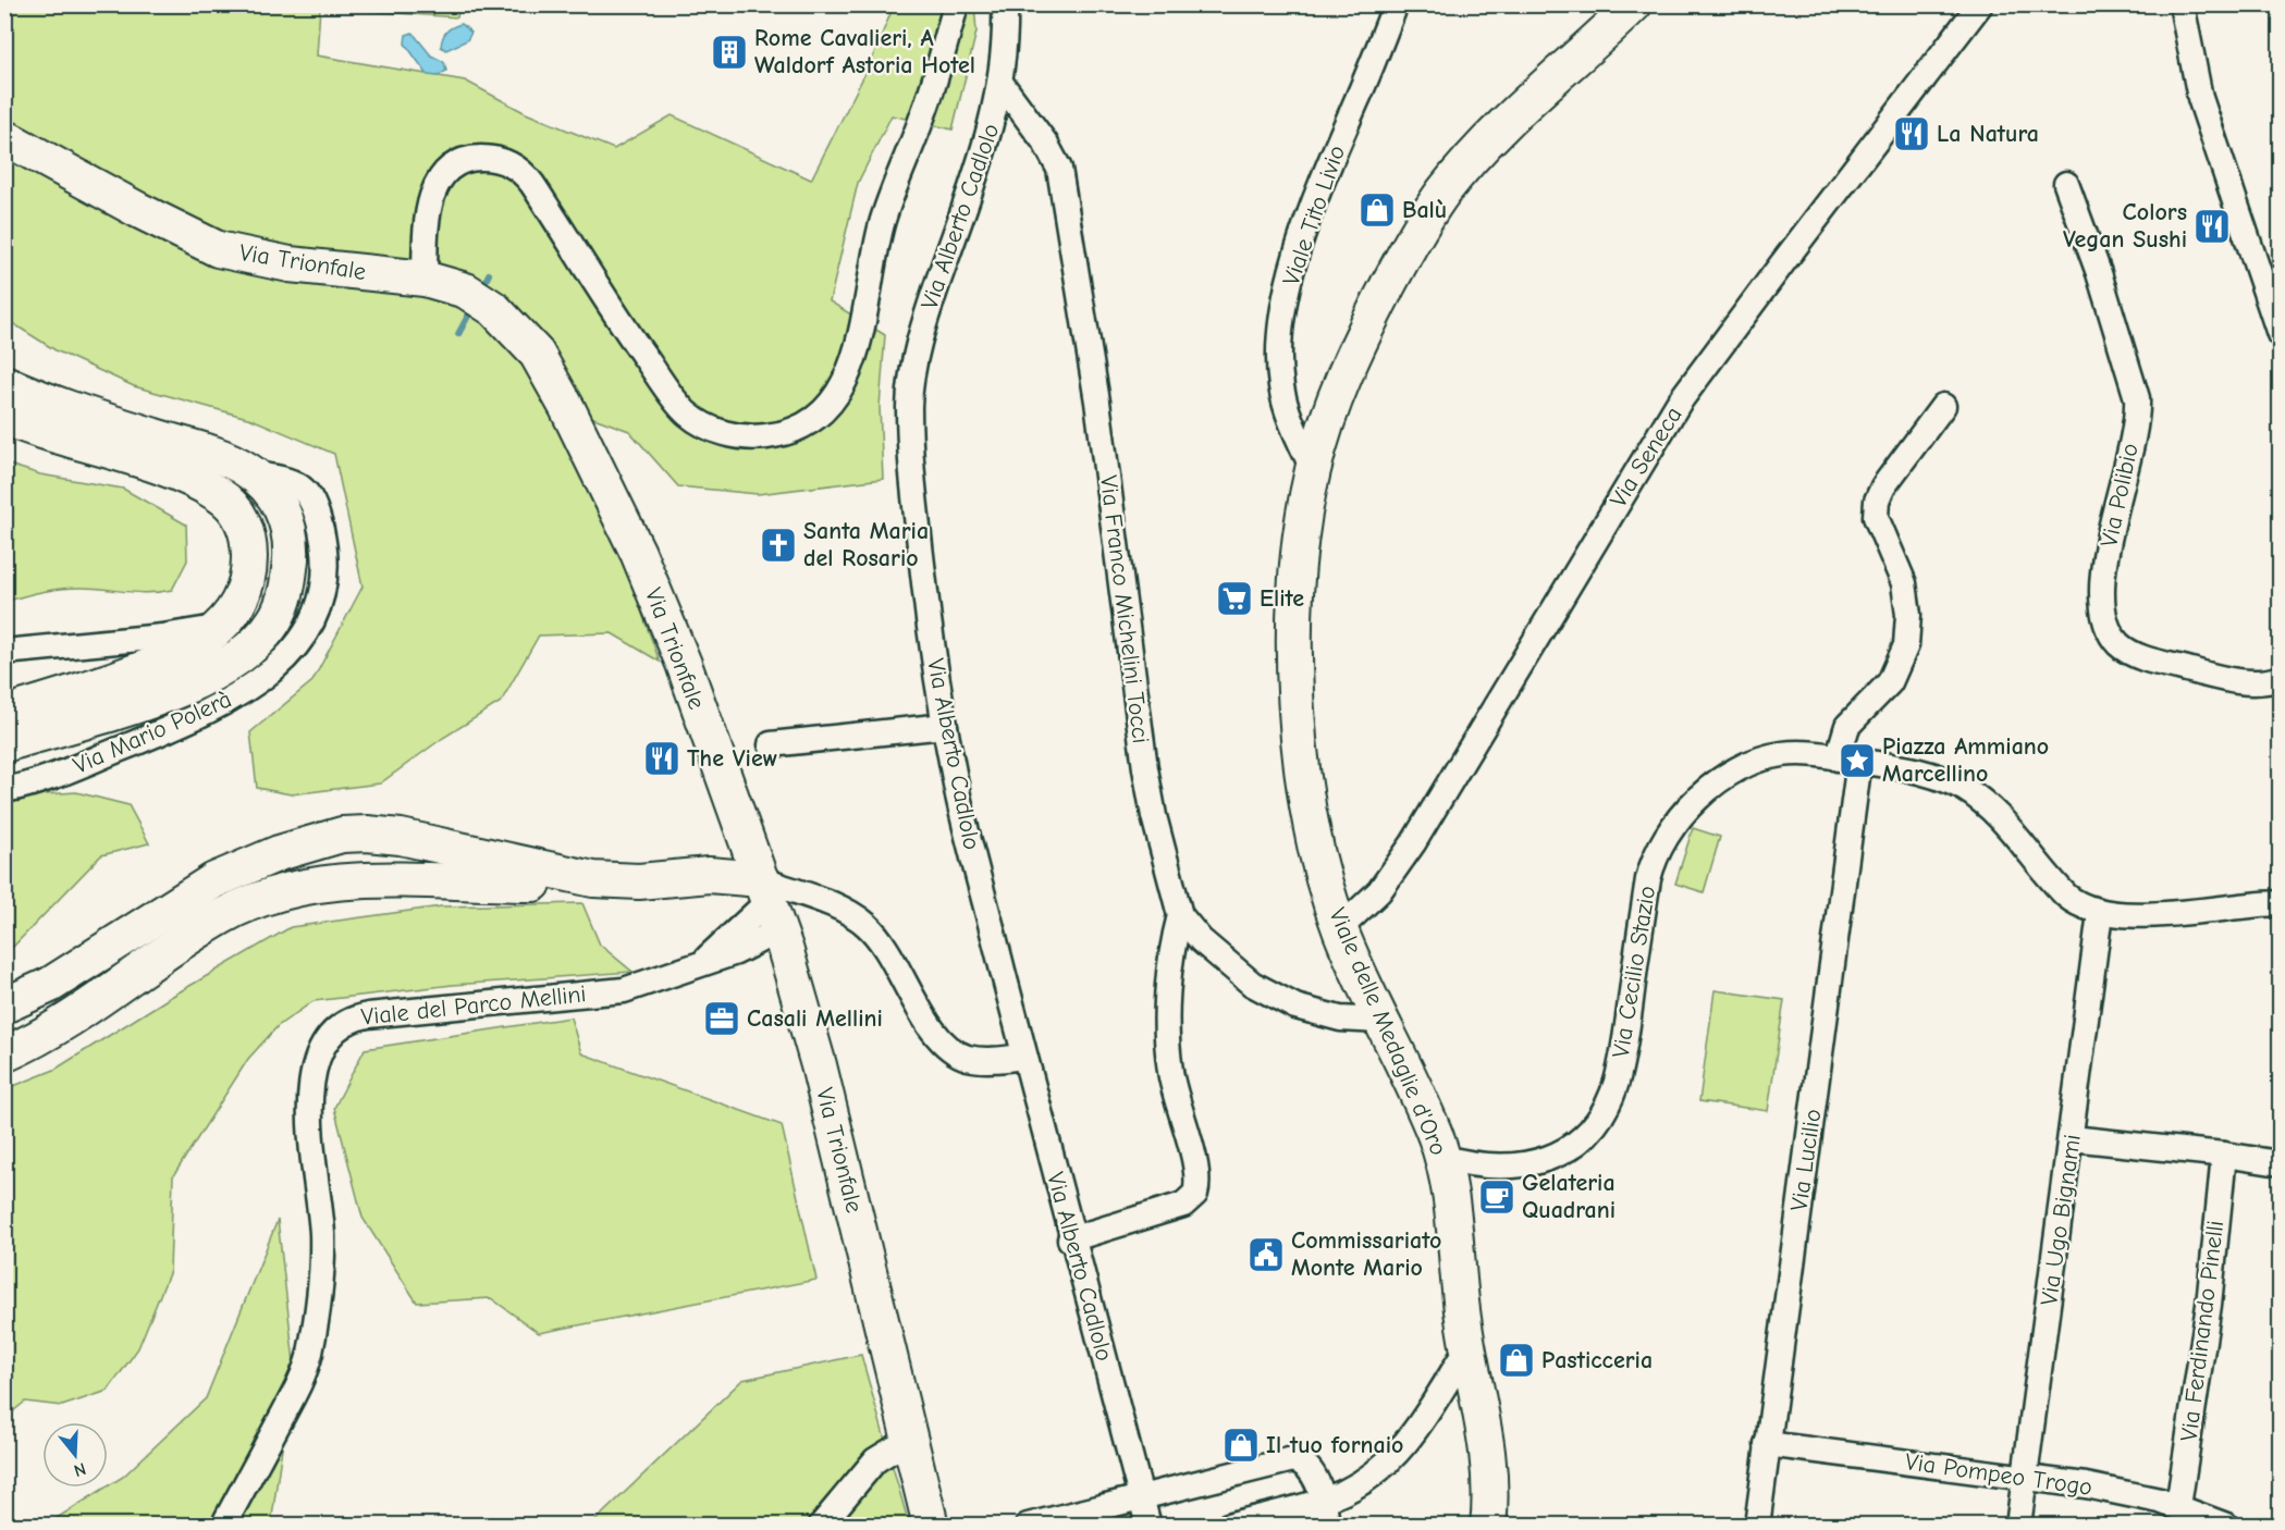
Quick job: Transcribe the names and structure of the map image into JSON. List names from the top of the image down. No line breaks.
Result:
{"streets":{"main road":["Via Trionfale","Viale delle Medaglie d'Oro"],"street":["Viale Tito Livio","Via Alberto Cadlolo","Via Seneca","Via Polibio","Via Franco Michelini Tocci","Via Mario Polerà","Via Cecilio Stazio","Viale del Parco Mellini","Via Lucilio","Via Ugo Bignami","Via Ferdinando Pinelli","Via Pompeo Trogo"]},"crossings":[["Viale Tito Livio","Viale delle Medaglie d'Oro"],["Via Alberto Cadlolo","Via Franco Michelini Tocci"],["Via Trionfale","Viale del Parco Mellini"],["Via Seneca","Viale delle Medaglie d'Oro"],["Via Franco Michelini Tocci","Viale delle Medaglie d'Oro"],["Via Cecilio Stazio","Viale delle Medaglie d'Oro"],["Via Cecilio Stazio","Via Lucilio"],["Via Lucilio","Via Pompeo Trogo"],["Via Ugo Bignami","Via Pompeo Trogo"],["Via Ferdinando Pinelli","Via Pompeo Trogo"]],"places":{"building":["Rome Cavalieri, A Waldorf Astoria Hotel"],"restaurant":["La Natura","Colors Vegan Sushi","The View"],"shop":["Balù","Pasticceria","Il tuo fornaio"],"church":["Santa Maria del Rosario"],"supermarket":["Elite"],"place":["Piazza Ammiano Marcellino"],"office":["Casali Mellini"],"cafe":["Gelateria Quadrani"],"public building":["Commissariato Monte Mario"]},"north":"bottom"}
